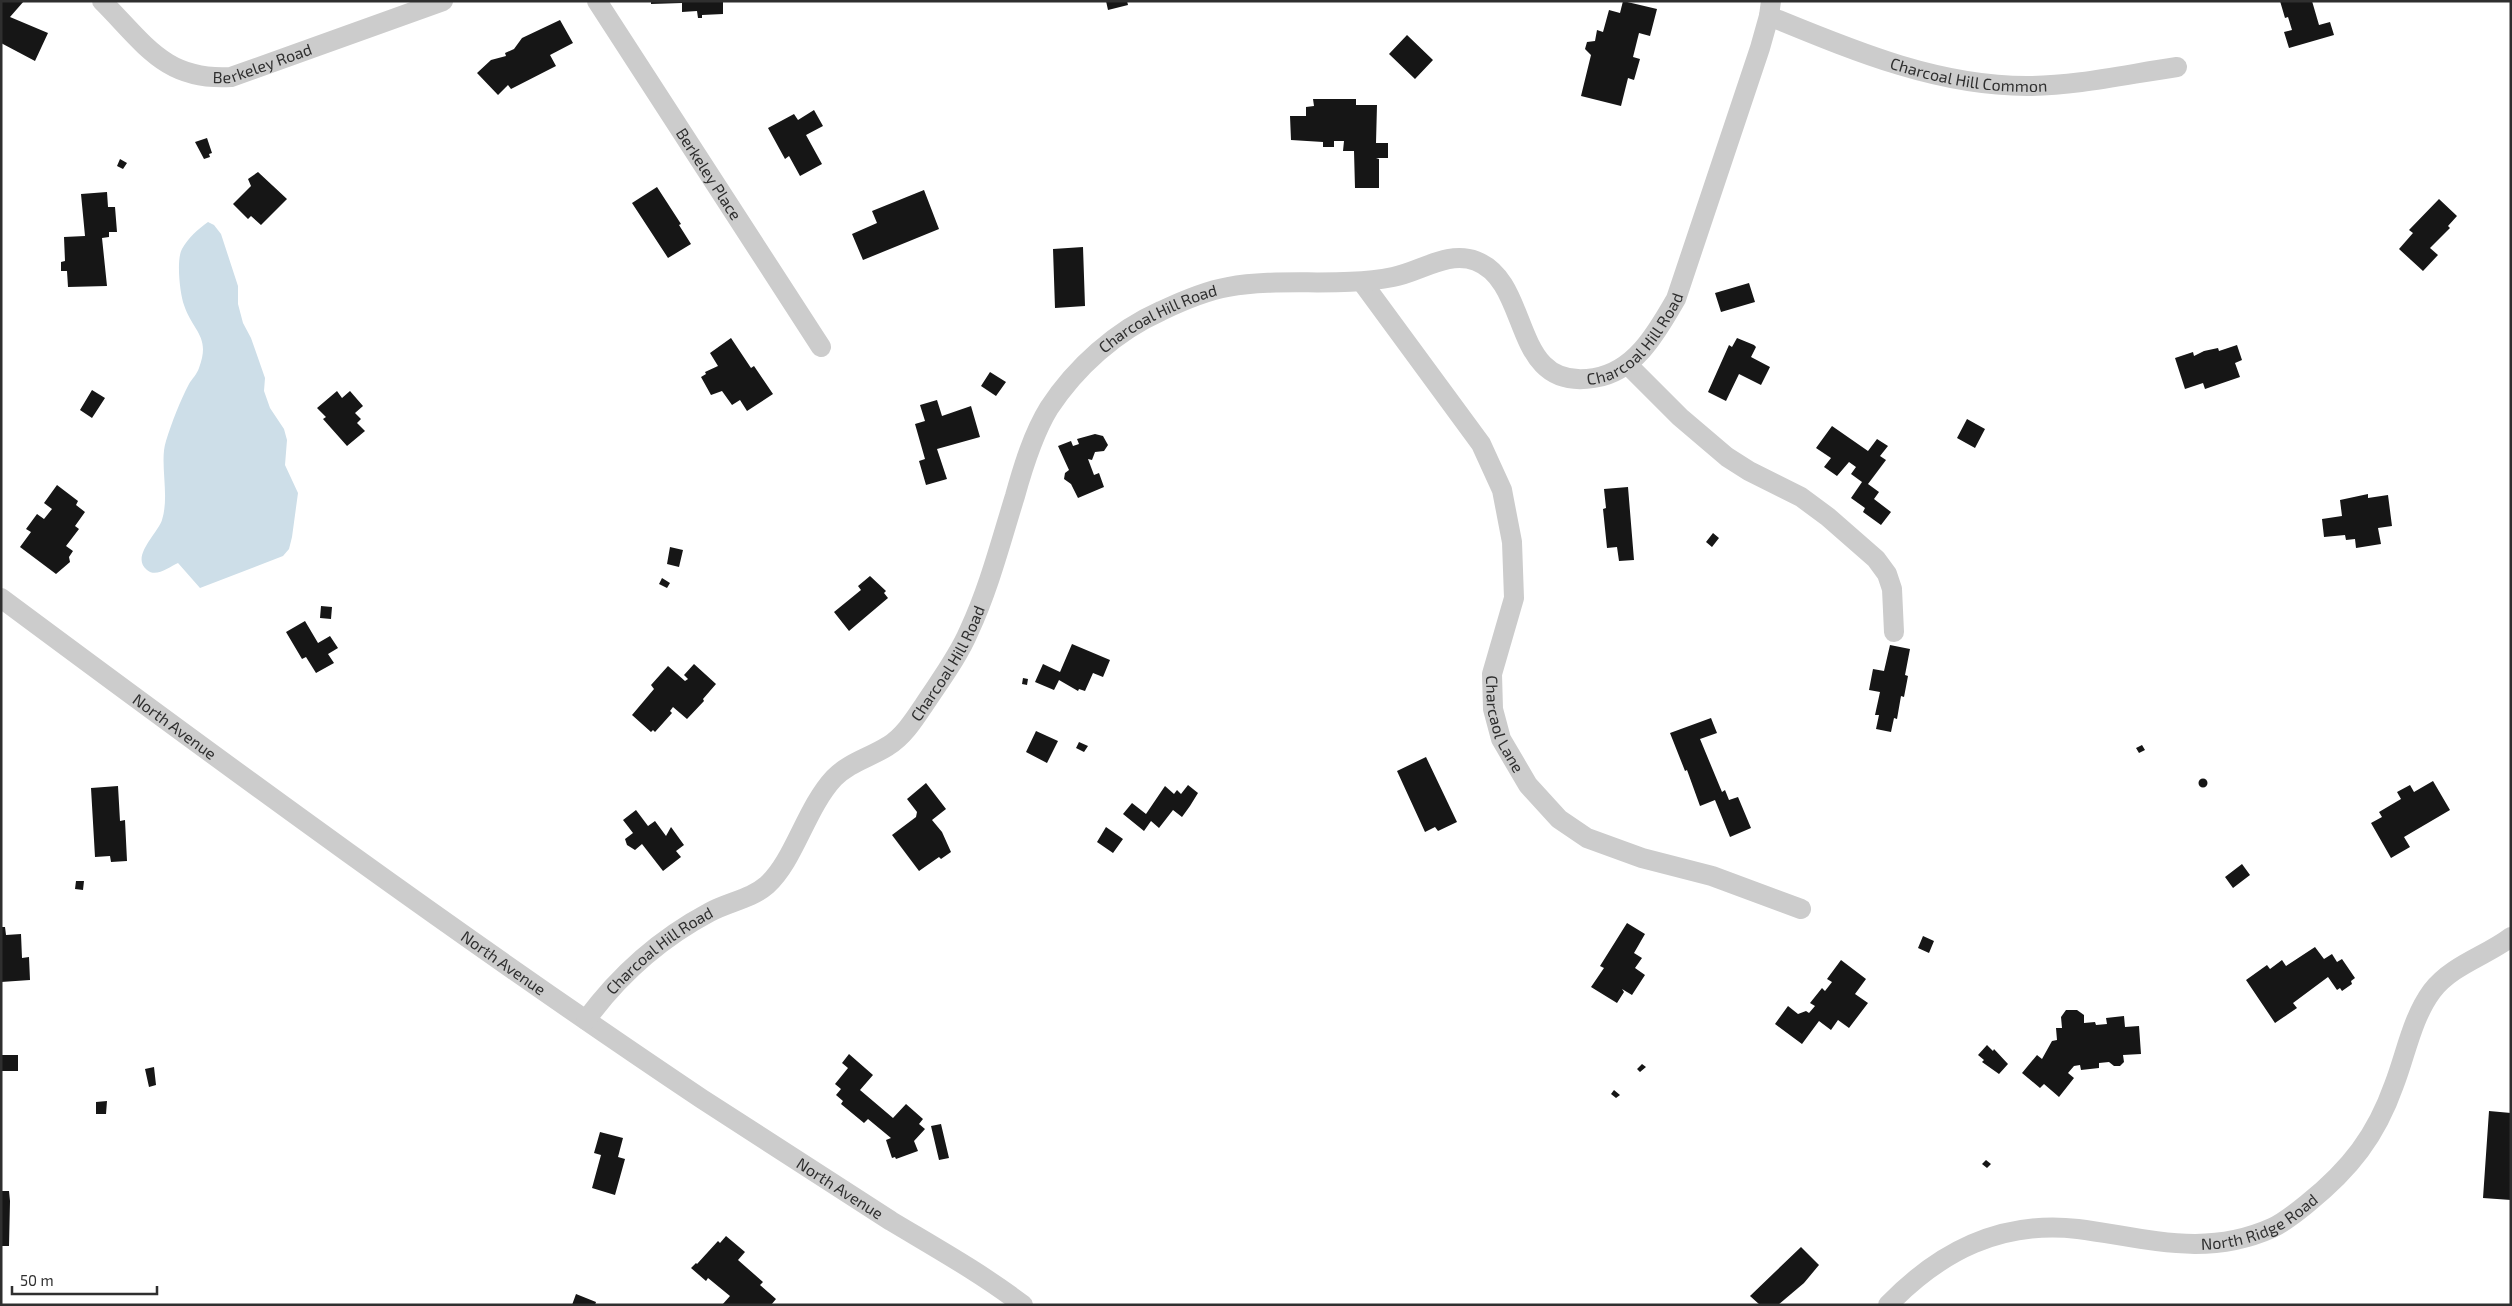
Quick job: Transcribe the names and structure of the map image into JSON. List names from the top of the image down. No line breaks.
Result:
{"streets":{"street":["Berkeley Road","Charcoal Hill Common","Berkeley Place","Charcoal Hill Road","Charcaol Lane","North Avenue","North Ridge Road"]},"crossings":[["Charcoal Hill Common","Charcoal Hill Road"],["Charcoal Hill Road","Charcaol Lane"],["Charcoal Hill Road","North Avenue"]],"scale_bar":"50 m"}
